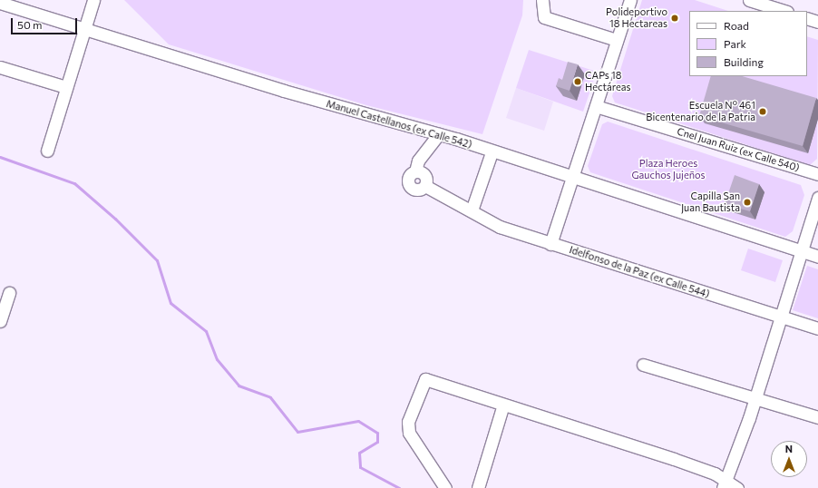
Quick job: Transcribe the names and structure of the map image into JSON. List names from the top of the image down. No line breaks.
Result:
{"streets":{"street":["Manuel Castellanos (ex Calle 542)","Cnel Juan Ruiz (ex Calle 540)","Idelfonso de la Paz (ex Calle 544)"]},"crossings":[["Manuel Castellanos (ex Calle 542)","Idelfonso de la Paz (ex Calle 544)"]],"parks":["Plaza Heroes Gauchos Jujeños"],"places":["Polideportivo 18 Hectareas","CAPs 18 Hectáreas","Escuela N° 461 Bicentenario de la Patria","Capilla San Juan Bautista"],"legend":["Road","Park","Building"],"scale_bar":"50 m","north":"top"}
